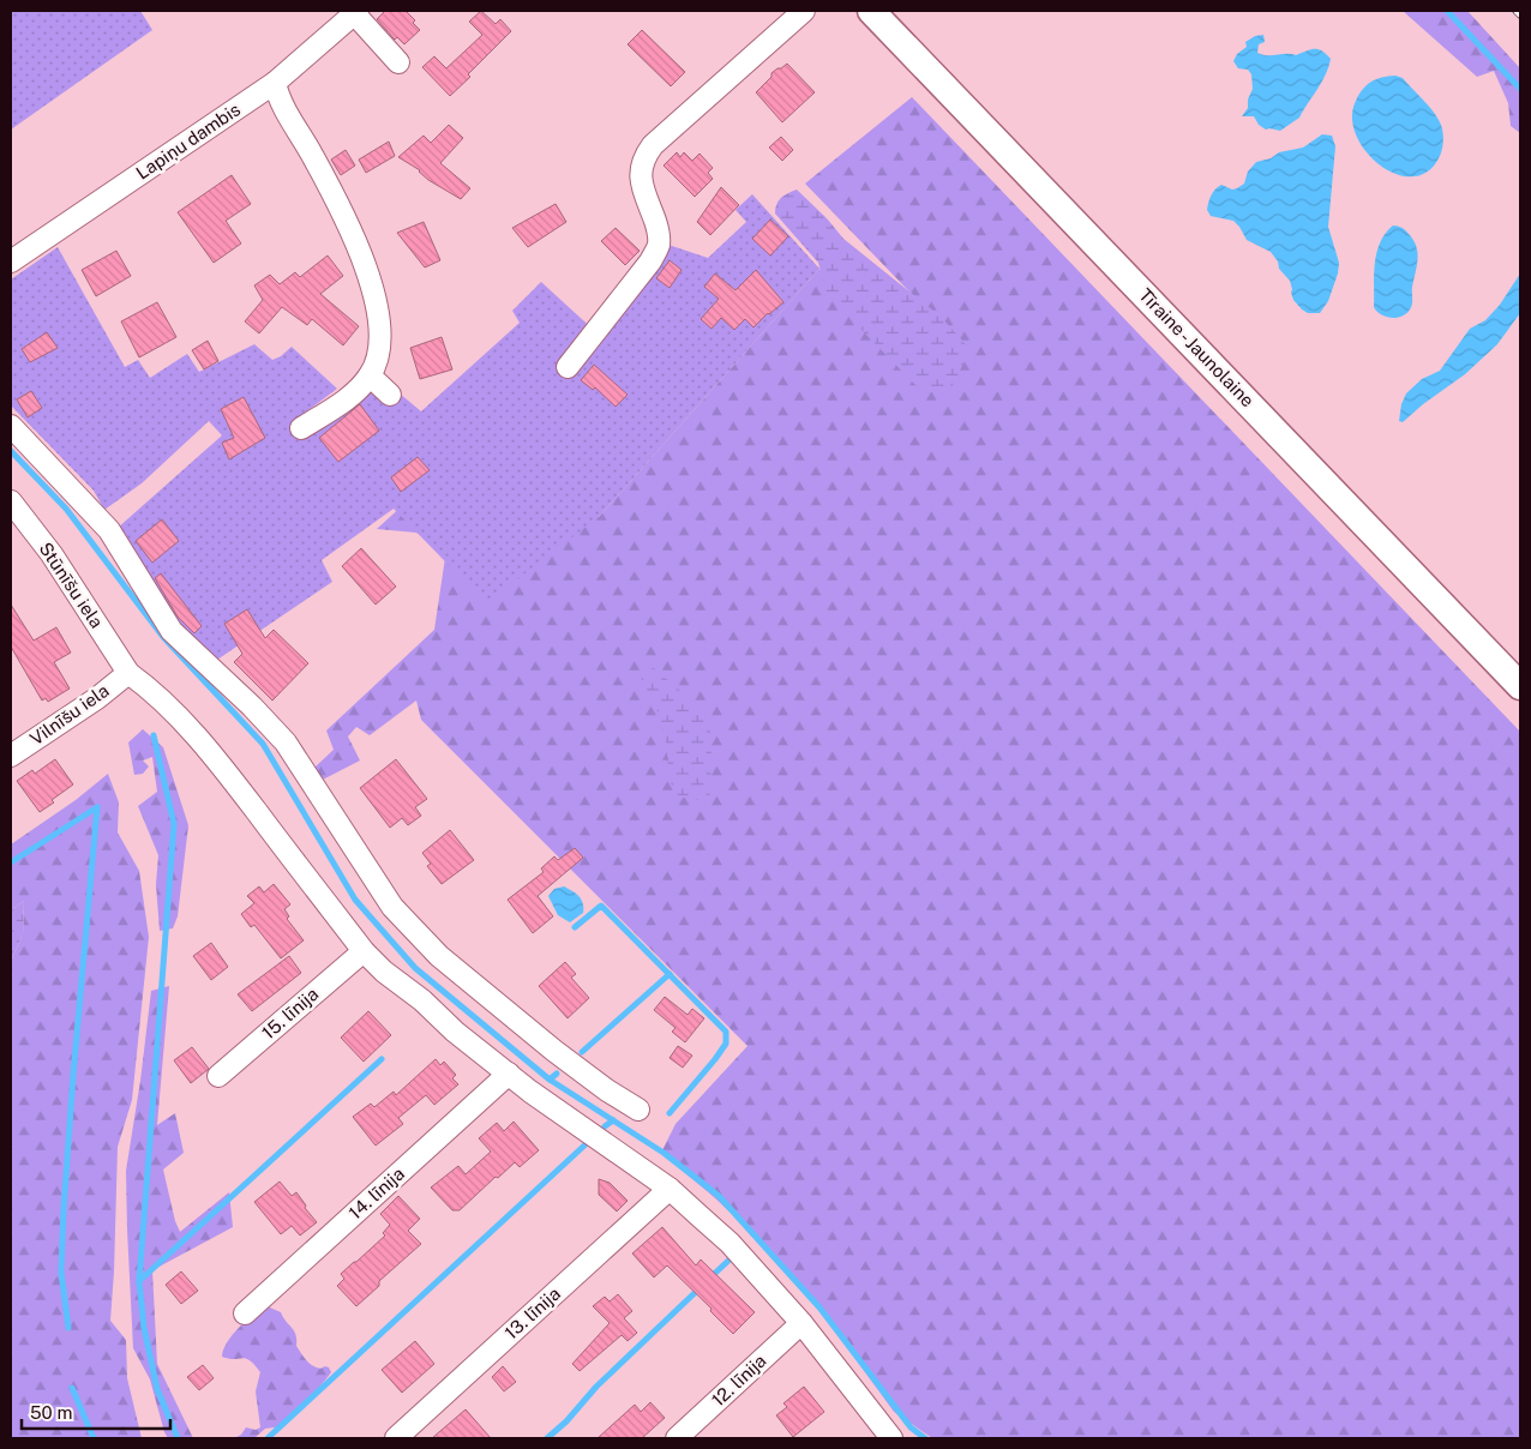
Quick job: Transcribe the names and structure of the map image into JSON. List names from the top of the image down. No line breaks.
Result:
{"streets":{"main road":["Tīraine - Jaunolaine"],"street":["Lapiņu dambis","Stūnīšu iela","Vilnīšu iela","15. līnija","14. līnija","13. līnija","12. līnija"]},"crossings":[["Stūnīšu iela","Vilnīšu iela"],["Stūnīšu iela","15. līnija"],["Stūnīšu iela","14. līnija"],["Stūnīšu iela","13. līnija"],["Stūnīšu iela","12. līnija"]],"scale_bar":"50 m"}
